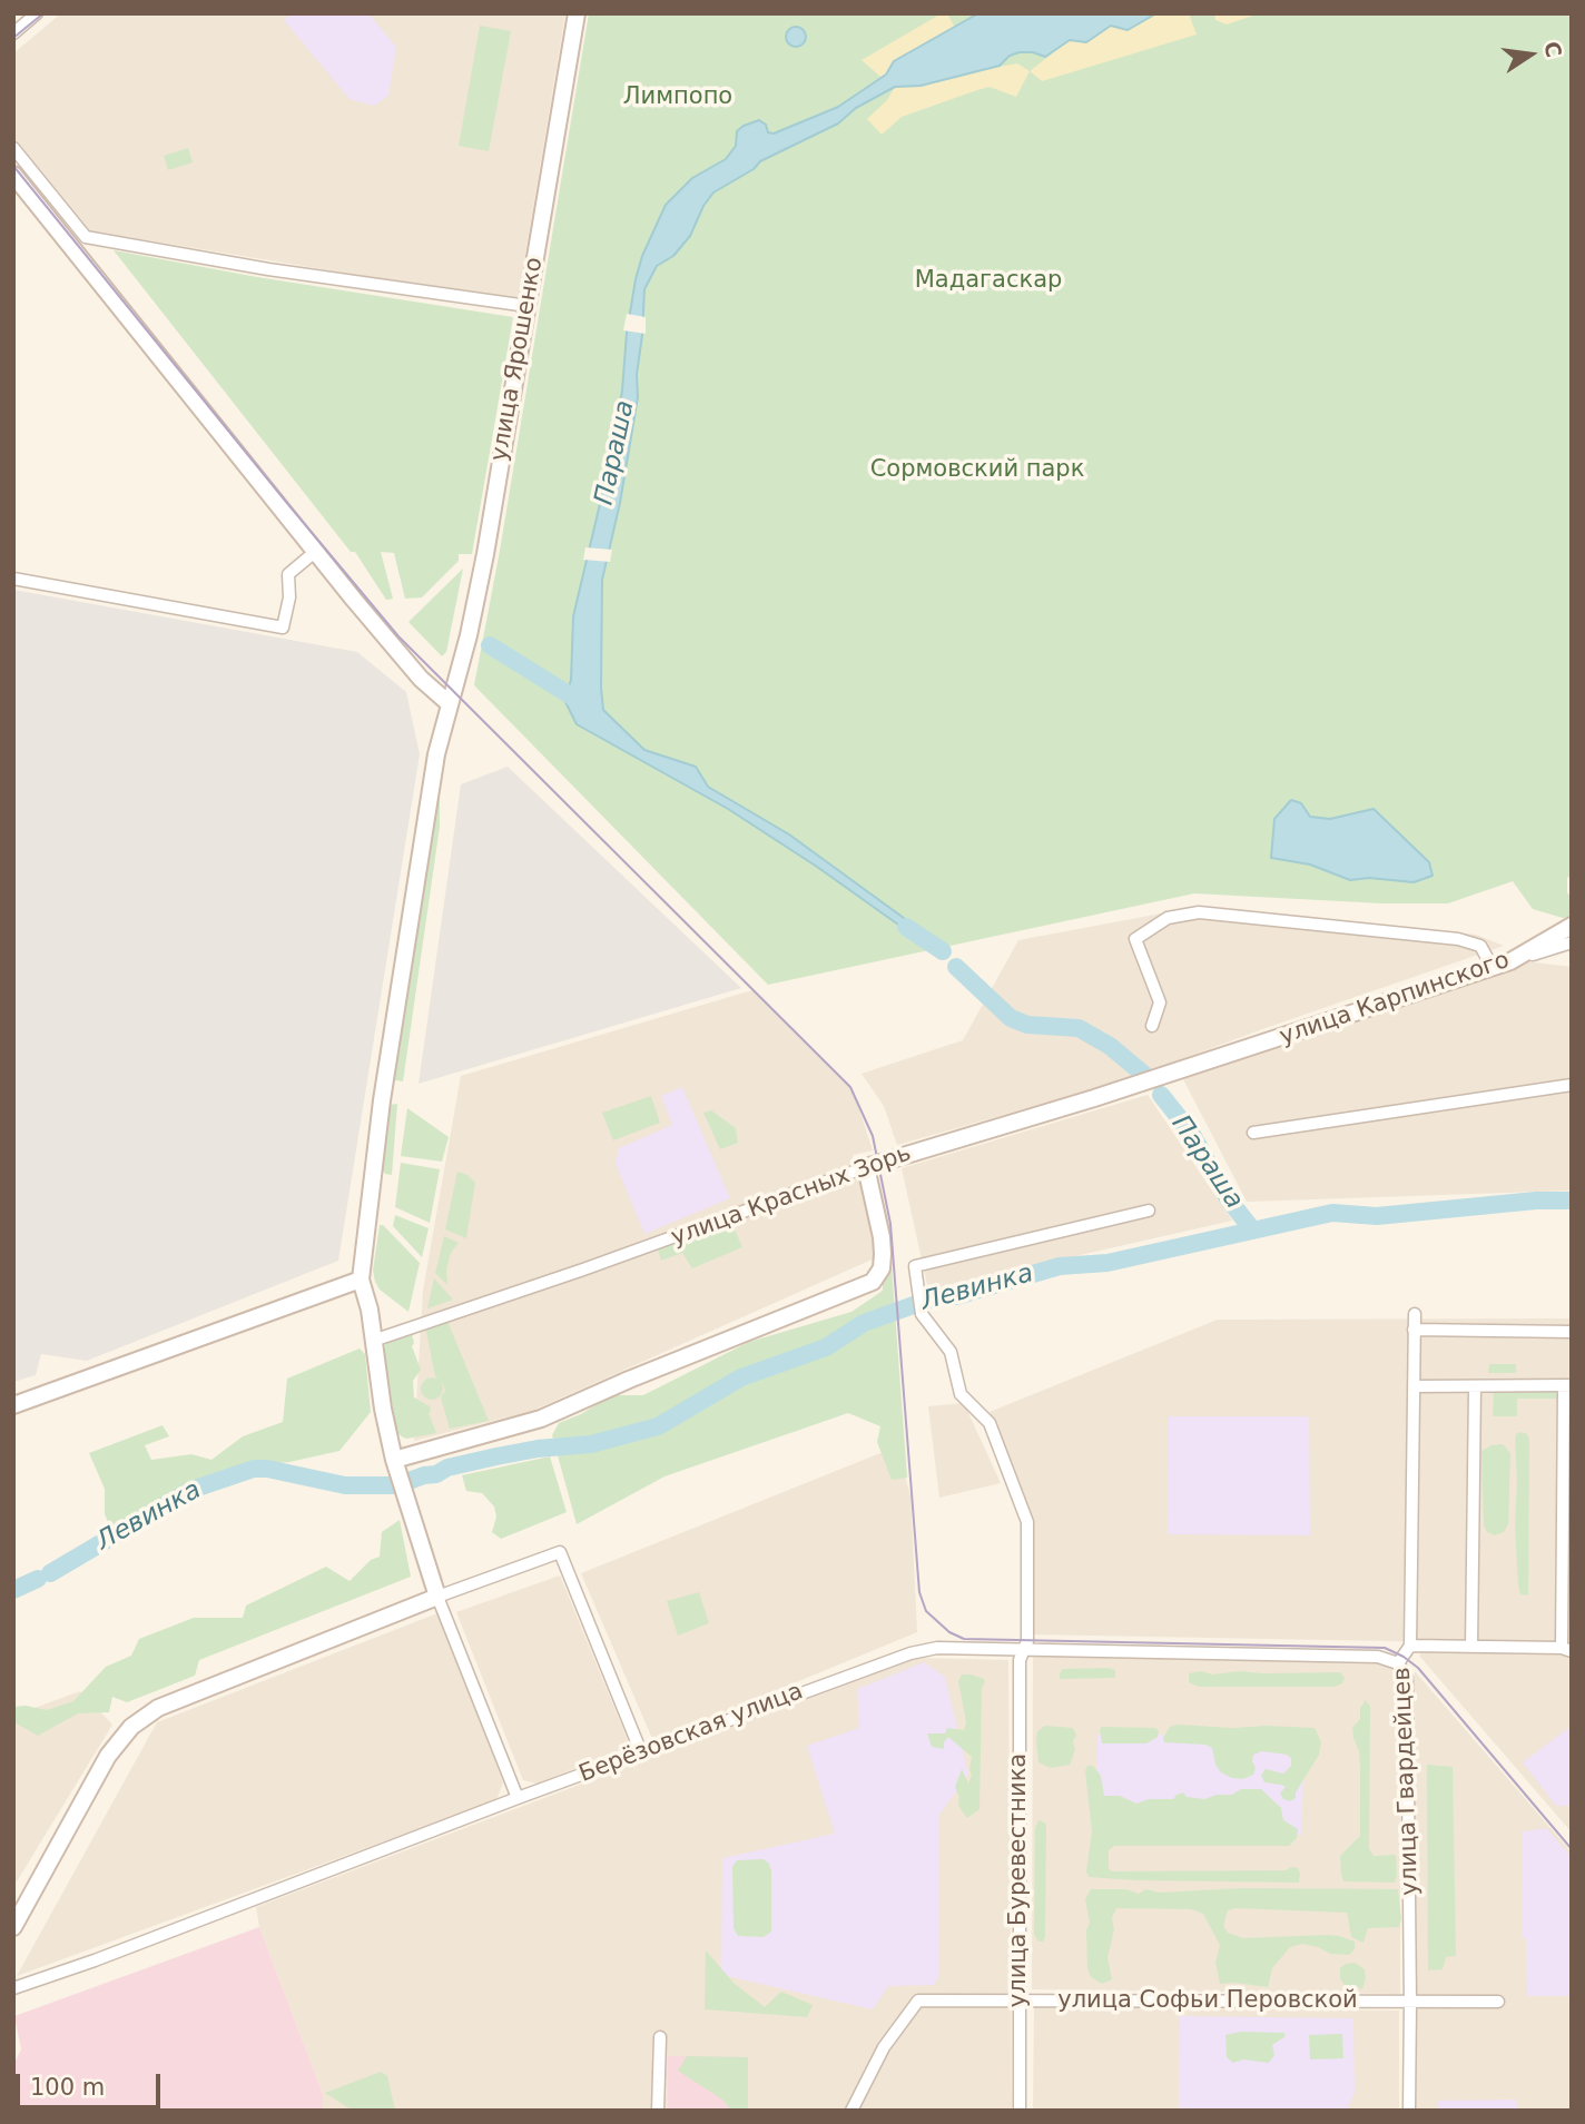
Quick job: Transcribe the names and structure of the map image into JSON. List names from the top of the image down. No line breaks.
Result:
{"streets":{"street":["улица Ярошенко","улица Карпинского","улица Красных Зорь","Берёзовская улица","улица Гвардейцев","улица Буревестника","улица Софьи Перовской"]},"crossings":[["улица Карпинского","улица Красных Зорь"],["Берёзовская улица","улица Гвардейцев"],["Берёзовская улица","улица Буревестника"],["улица Гвардейцев","улица Софьи Перовской"],["улица Буревестника","улица Софьи Перовской"]],"water":["Параша","Левинка"],"parks":["Лимпопо","Мадагаскар","Сормовский парк"],"scale_bar":"100 m","north":"right"}
